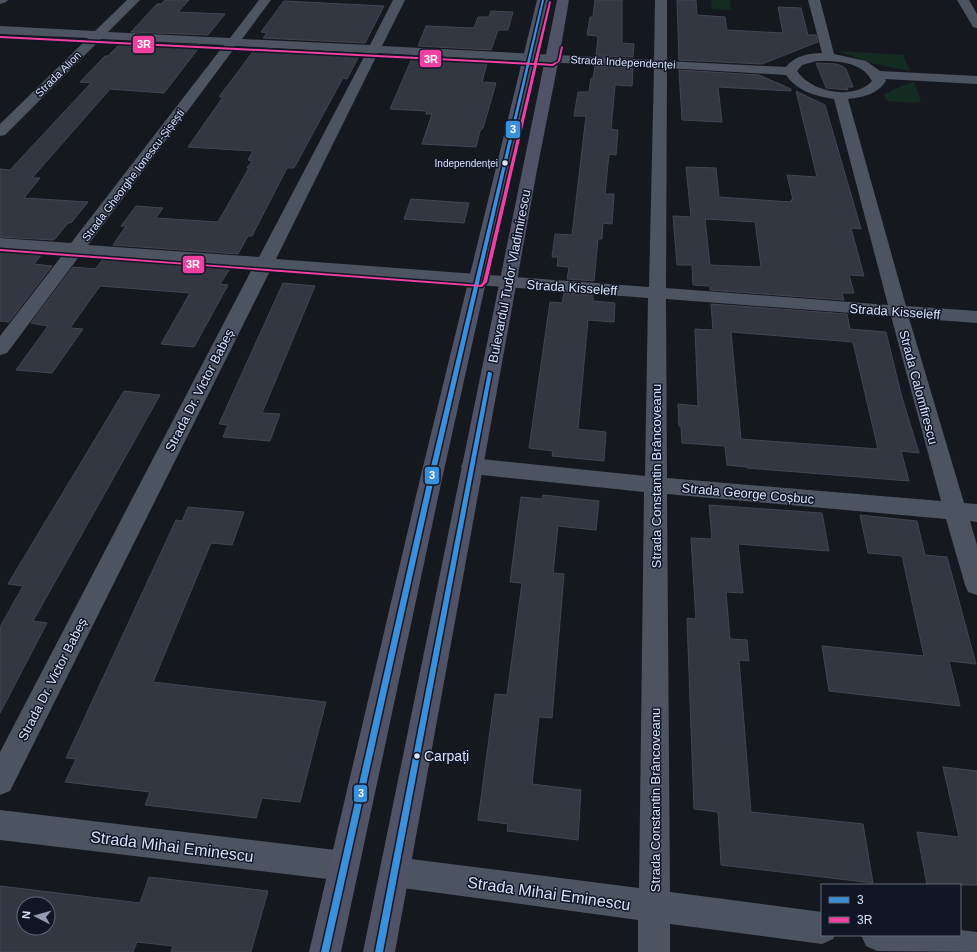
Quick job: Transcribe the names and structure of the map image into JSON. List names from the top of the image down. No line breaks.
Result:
{"streets":{"main road":["Bulevardul Tudor Vladimirescu"],"street":["Strada Independenței","Strada Alion","Strada Gheorghe Ionescu-Șișești","Strada Kisseleff","Strada Calomfirescu","Strada Dr. Victor Babeș","Strada Constantin Brâncoveanu","Strada George Coșbuc","Strada Mihai Eminescu"]},"crossings":[["Strada Independenței","Strada Alion"],["Strada Independenței","Strada Gheorghe Ionescu-Șișești"],["Strada Independenței","Bulevardul Tudor Vladimirescu"],["Strada Independenței","Strada Dr. Victor Babeș"],["Strada Independenței","Strada Constantin Brâncoveanu"],["Strada Gheorghe Ionescu-Șișești","Strada Kisseleff"],["Bulevardul Tudor Vladimirescu","Strada Kisseleff"],["Bulevardul Tudor Vladimirescu","Strada George Coșbuc"],["Bulevardul Tudor Vladimirescu","Strada Mihai Eminescu"],["Strada Kisseleff","Strada Calomfirescu"],["Strada Kisseleff","Strada Dr. Victor Babeș"],["Strada Kisseleff","Strada Constantin Brâncoveanu"],["Strada Calomfirescu","Strada George Coșbuc"],["Strada Constantin Brâncoveanu","Strada George Coșbuc"],["Strada Constantin Brâncoveanu","Strada Mihai Eminescu"]],"places":["Independenței","Carpați"],"lines":["transit line 3","transit line 3R"],"legend":["3","3R"],"north":"left"}
